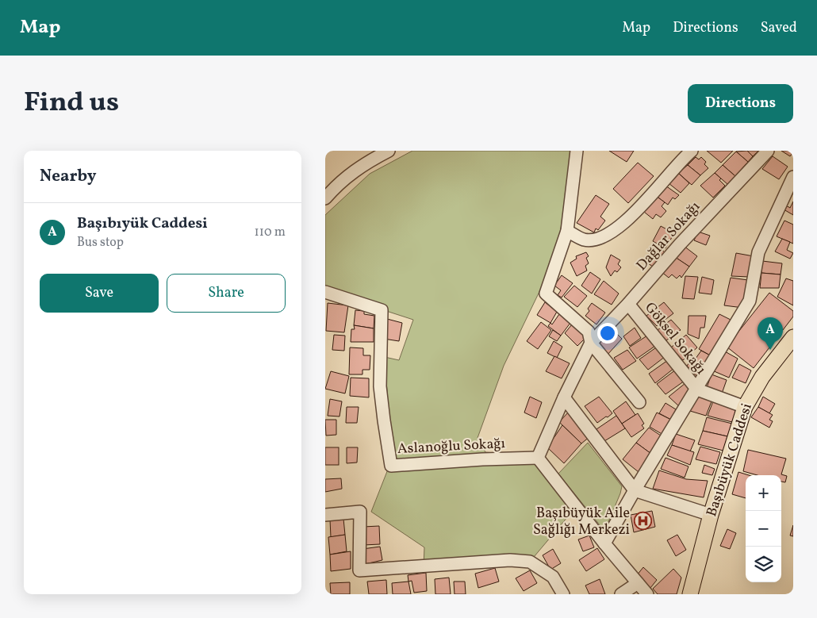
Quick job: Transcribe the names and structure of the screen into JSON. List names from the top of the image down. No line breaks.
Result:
{"streets":{"main road":["Başıbüyük Caddesi"],"street":["Dağlar Sokağı","Göksel Sokağı","Aslanoğlu Sokağı"]},"crossings":[["Dağlar Sokağı","Göksel Sokağı"],["Dağlar Sokağı","Aslanoğlu Sokağı"],["Göksel Sokağı","Başıbüyük Caddesi"]],"places":{"hospital":["Başıbüyük Aile Sağlığı Merkezi"]},"page":{"header":"Map","nav":["Map","Directions","Saved"],"title":"Find us","buttons":["Directions",["Save","Share"]],"heading":"Nearby","list":[{"mark":"A","name":"Başıbıyük Caddesi","note":"Bus stop","value":"110 m"}],"pins":"A","map_buttons":["+","−"]}}
